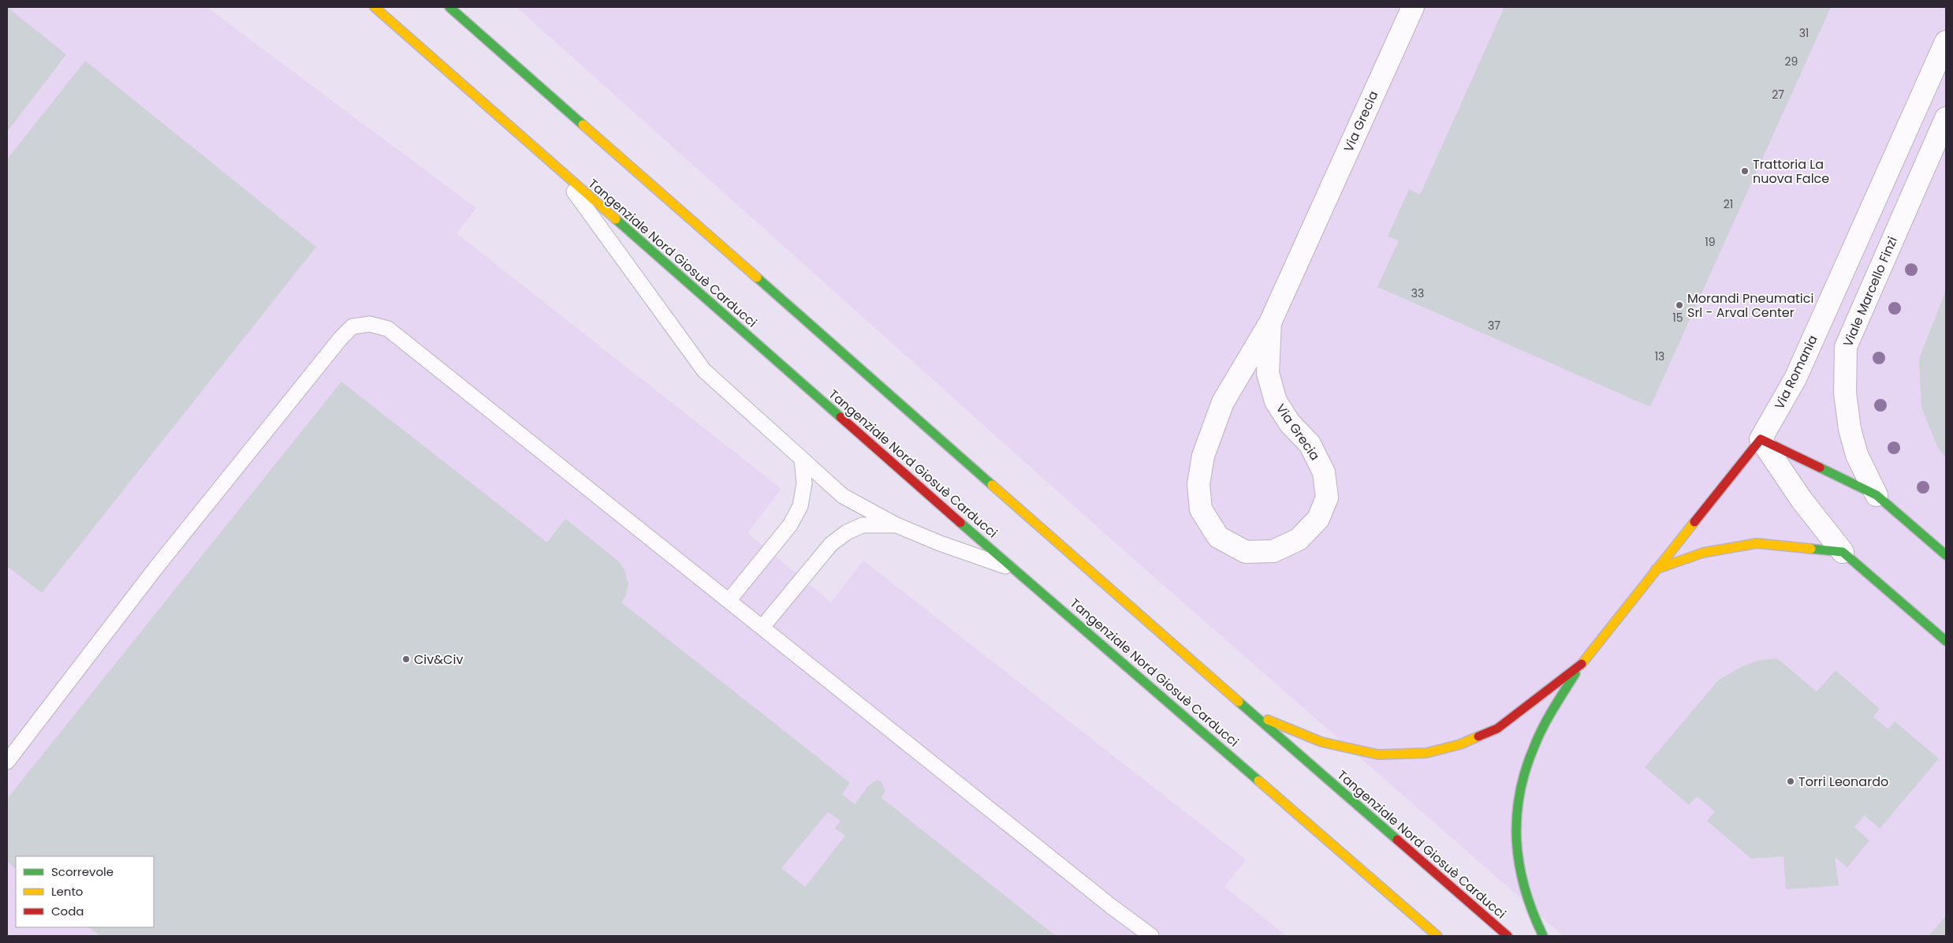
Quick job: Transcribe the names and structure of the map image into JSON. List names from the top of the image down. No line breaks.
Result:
{"streets":{"main road":["Tangenziale Nord Giosuè Carducci","Viale Marcello Finzi","Via Romania"],"street":["Via Grecia"]},"crossings":[["Viale Marcello Finzi","Via Romania"]],"places":["Trattoria La nuova Falce","Morandi Pneumatici Srl - Arval Center","Civ&Civ","Torri Leonardo"],"house_numbers":["31","29","27","21","19","33","15","37","13"],"legend":["Scorrevole","Lento","Coda"]}
